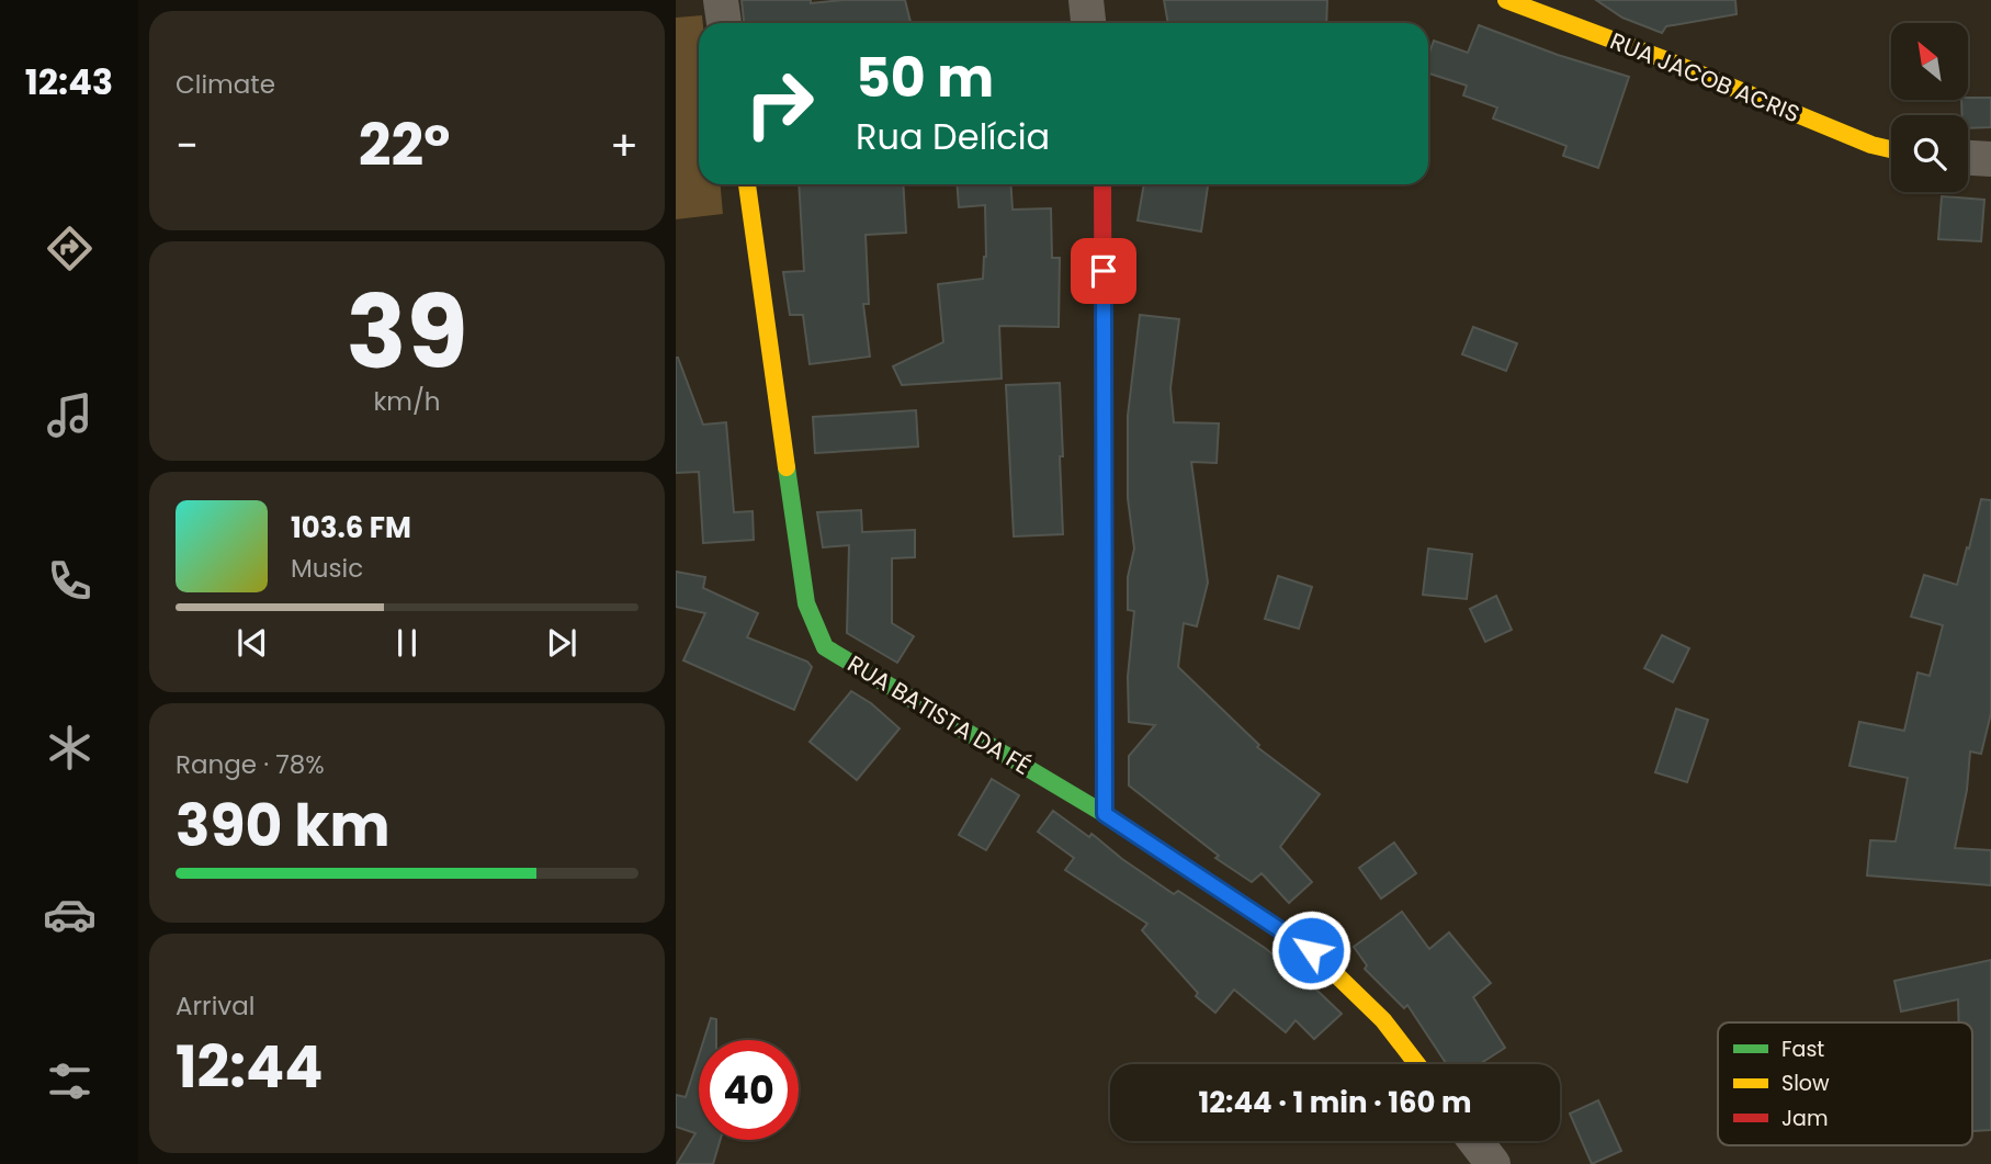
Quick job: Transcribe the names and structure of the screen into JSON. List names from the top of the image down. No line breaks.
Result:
{"streets":{"street":["RUA JACOB ACRIS","RUA BATISTA DA FÉ"]},"legend":["Fast","Slow","Jam"],"north":"top left","page":{"tabs":"12:43","tile":["Climate",["39","km/h"],["Range · 78%","390 km"],["Arrival","12:44"]],"turn":["50 m","Rua Delícia"],"heat":["−","22°","+"],"song":["103.6 FM","Music"],"limit":"40","trip":"12:44 · 1 min · 160 m"}}
